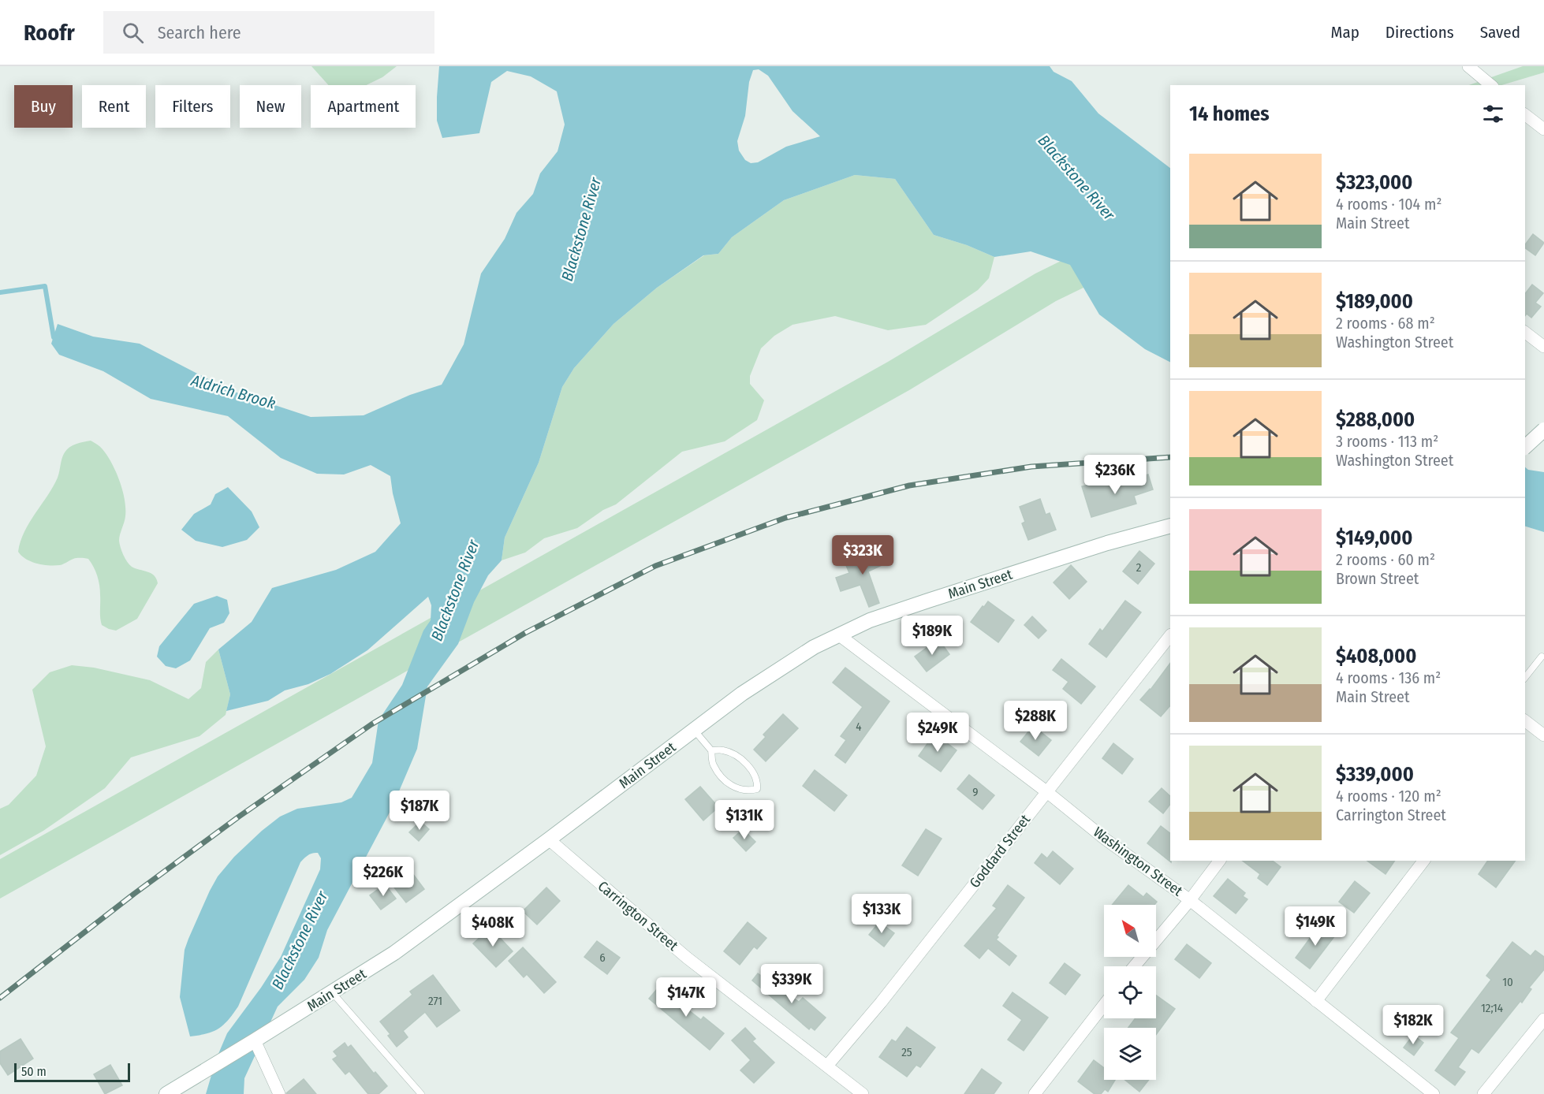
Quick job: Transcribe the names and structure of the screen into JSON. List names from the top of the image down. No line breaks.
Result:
{"streets":{"main road":["Main Street"],"street":["Goddard Street","Washington Street","Carrington Street"]},"crossings":[["Main Street","Washington Street"],["Main Street","Carrington Street"],["Goddard Street","Washington Street"],["Goddard Street","Carrington Street"]],"water":["Blackstone River","Aldrich Brook"],"house_numbers":["2","4","9","6","10","271","12;14","25"],"scale_bar":"50 m","north":"top left","page":{"header":"Roofr","search":"Search here","nav":["Map","Directions","Saved"],"chip":["Buy","Rent","Filters","New","Apartment"],"heading":"14 homes","list":[{"name":"$323,000","note":"4 rooms · 104 m² · Main Street"},{"name":"$189,000","note":"2 rooms · 68 m² · Washington Street"},{"name":"$288,000","note":"3 rooms · 113 m² · Washington Street"},{"name":"$149,000","note":"2 rooms · 60 m² · Brown Street"},{"name":"$408,000","note":"4 rooms · 136 m² · Main Street"},{"name":"$339,000","note":"4 rooms · 120 m² · Carrington Street"}],"price":["$236K","$323K","$189K","$288K","$249K","$187K","$131K","$226K","$133K","$149K","$408K","$339K","$147K","$182K"],"scale":"50 m"}}
